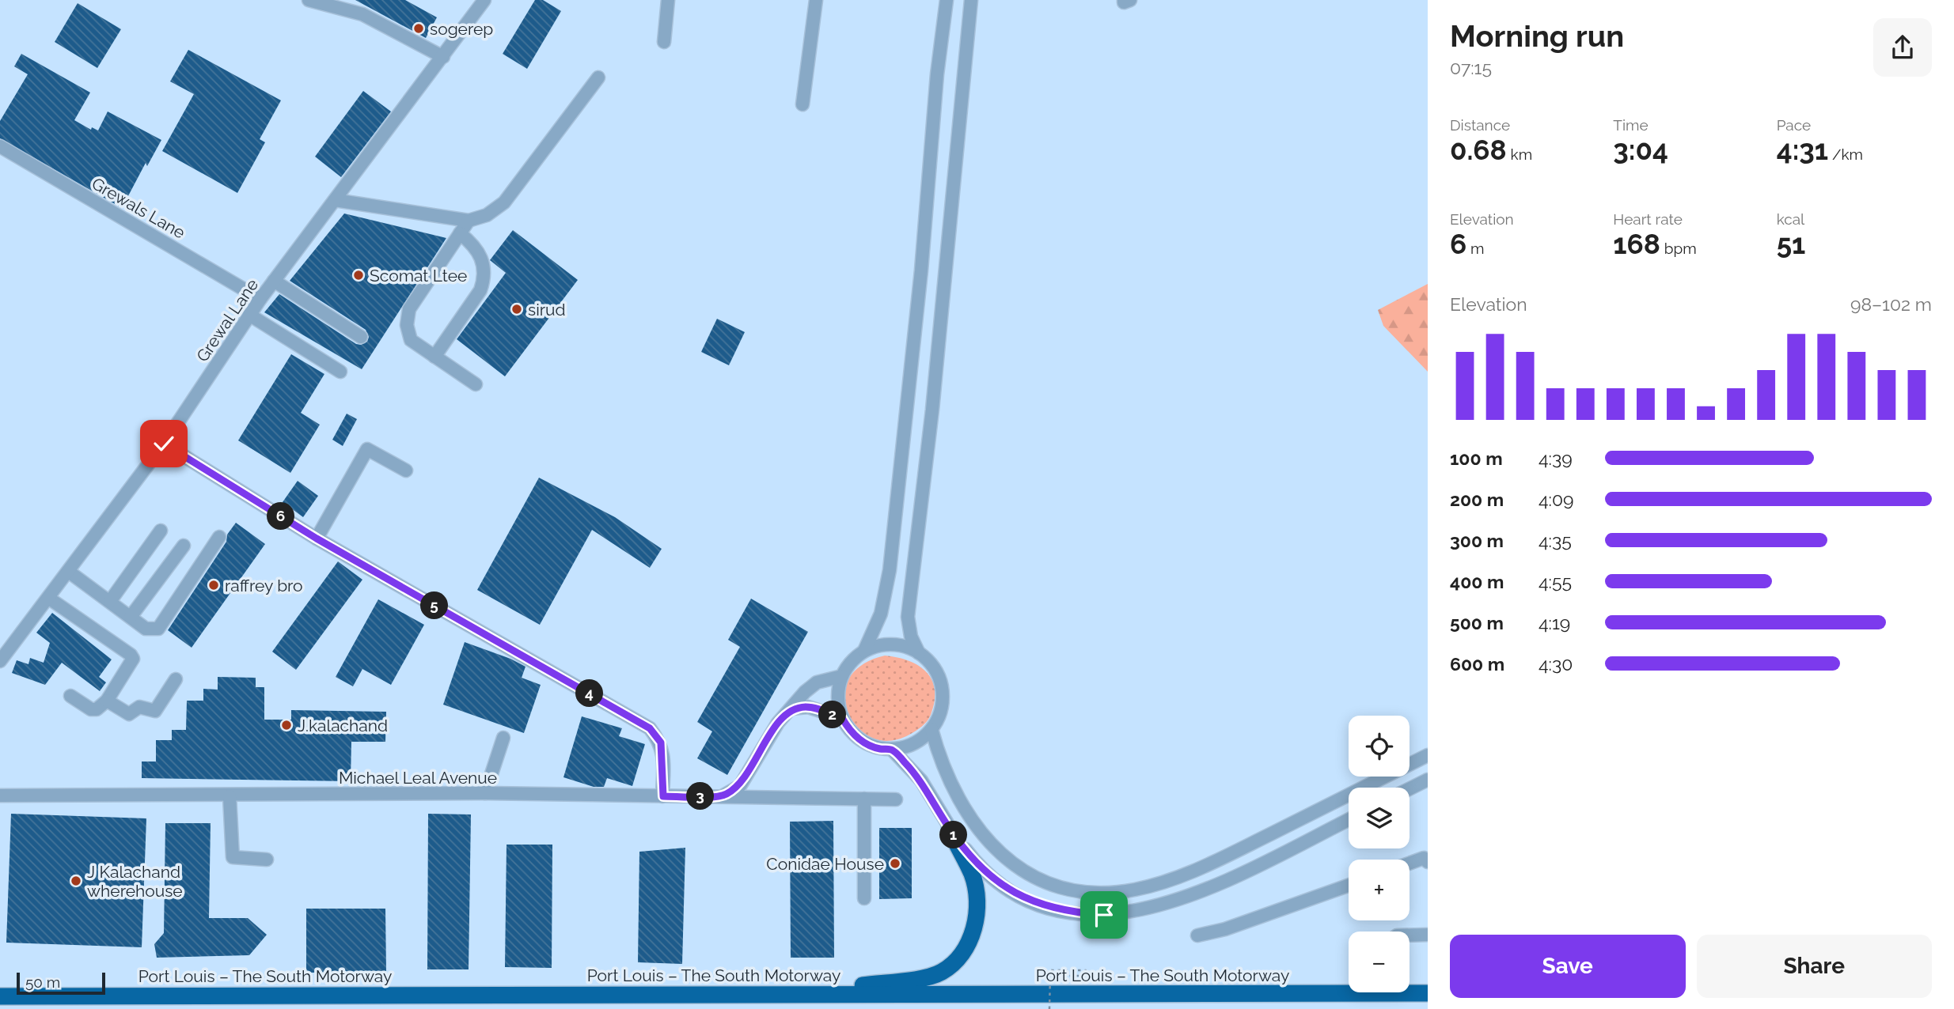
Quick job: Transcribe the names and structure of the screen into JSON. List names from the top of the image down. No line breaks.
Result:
{"streets":{"highway":["Port Louis – The South Motorway"],"street":["Grewals Lane","Grewal Lane","Michael Leal Avenue"]},"crossings":[["Grewals Lane","Grewal Lane"]],"places":["sogerep","Scomat Ltee","sirud","raffrey bro","J.kalachand","Conidae House","J Kalachand wherehouse"],"scale_bar":"50 m","page":{"heading":["Morning run","07:15"],"stats":[["Distance","0.68 km"],["Time","3:04"],["Pace","4:31 /km"],["Elevation","6 m"],["Heart rate","168 bpm"],["kcal","51"]],"chart":["Elevation","98–102 m"],"list":[{"name":"100 m","note":"4:39"},{"name":"200 m","note":"4:09"},{"name":"300 m","note":"4:35"},{"name":"400 m","note":"4:55"},{"name":"500 m","note":"4:19"},{"name":"600 m","note":"4:30"}],"pins":["6","5","4","2","3","1"],"map_buttons":["+","−"],"buttons":["Save","Share"],"scale":"50 m"}}
